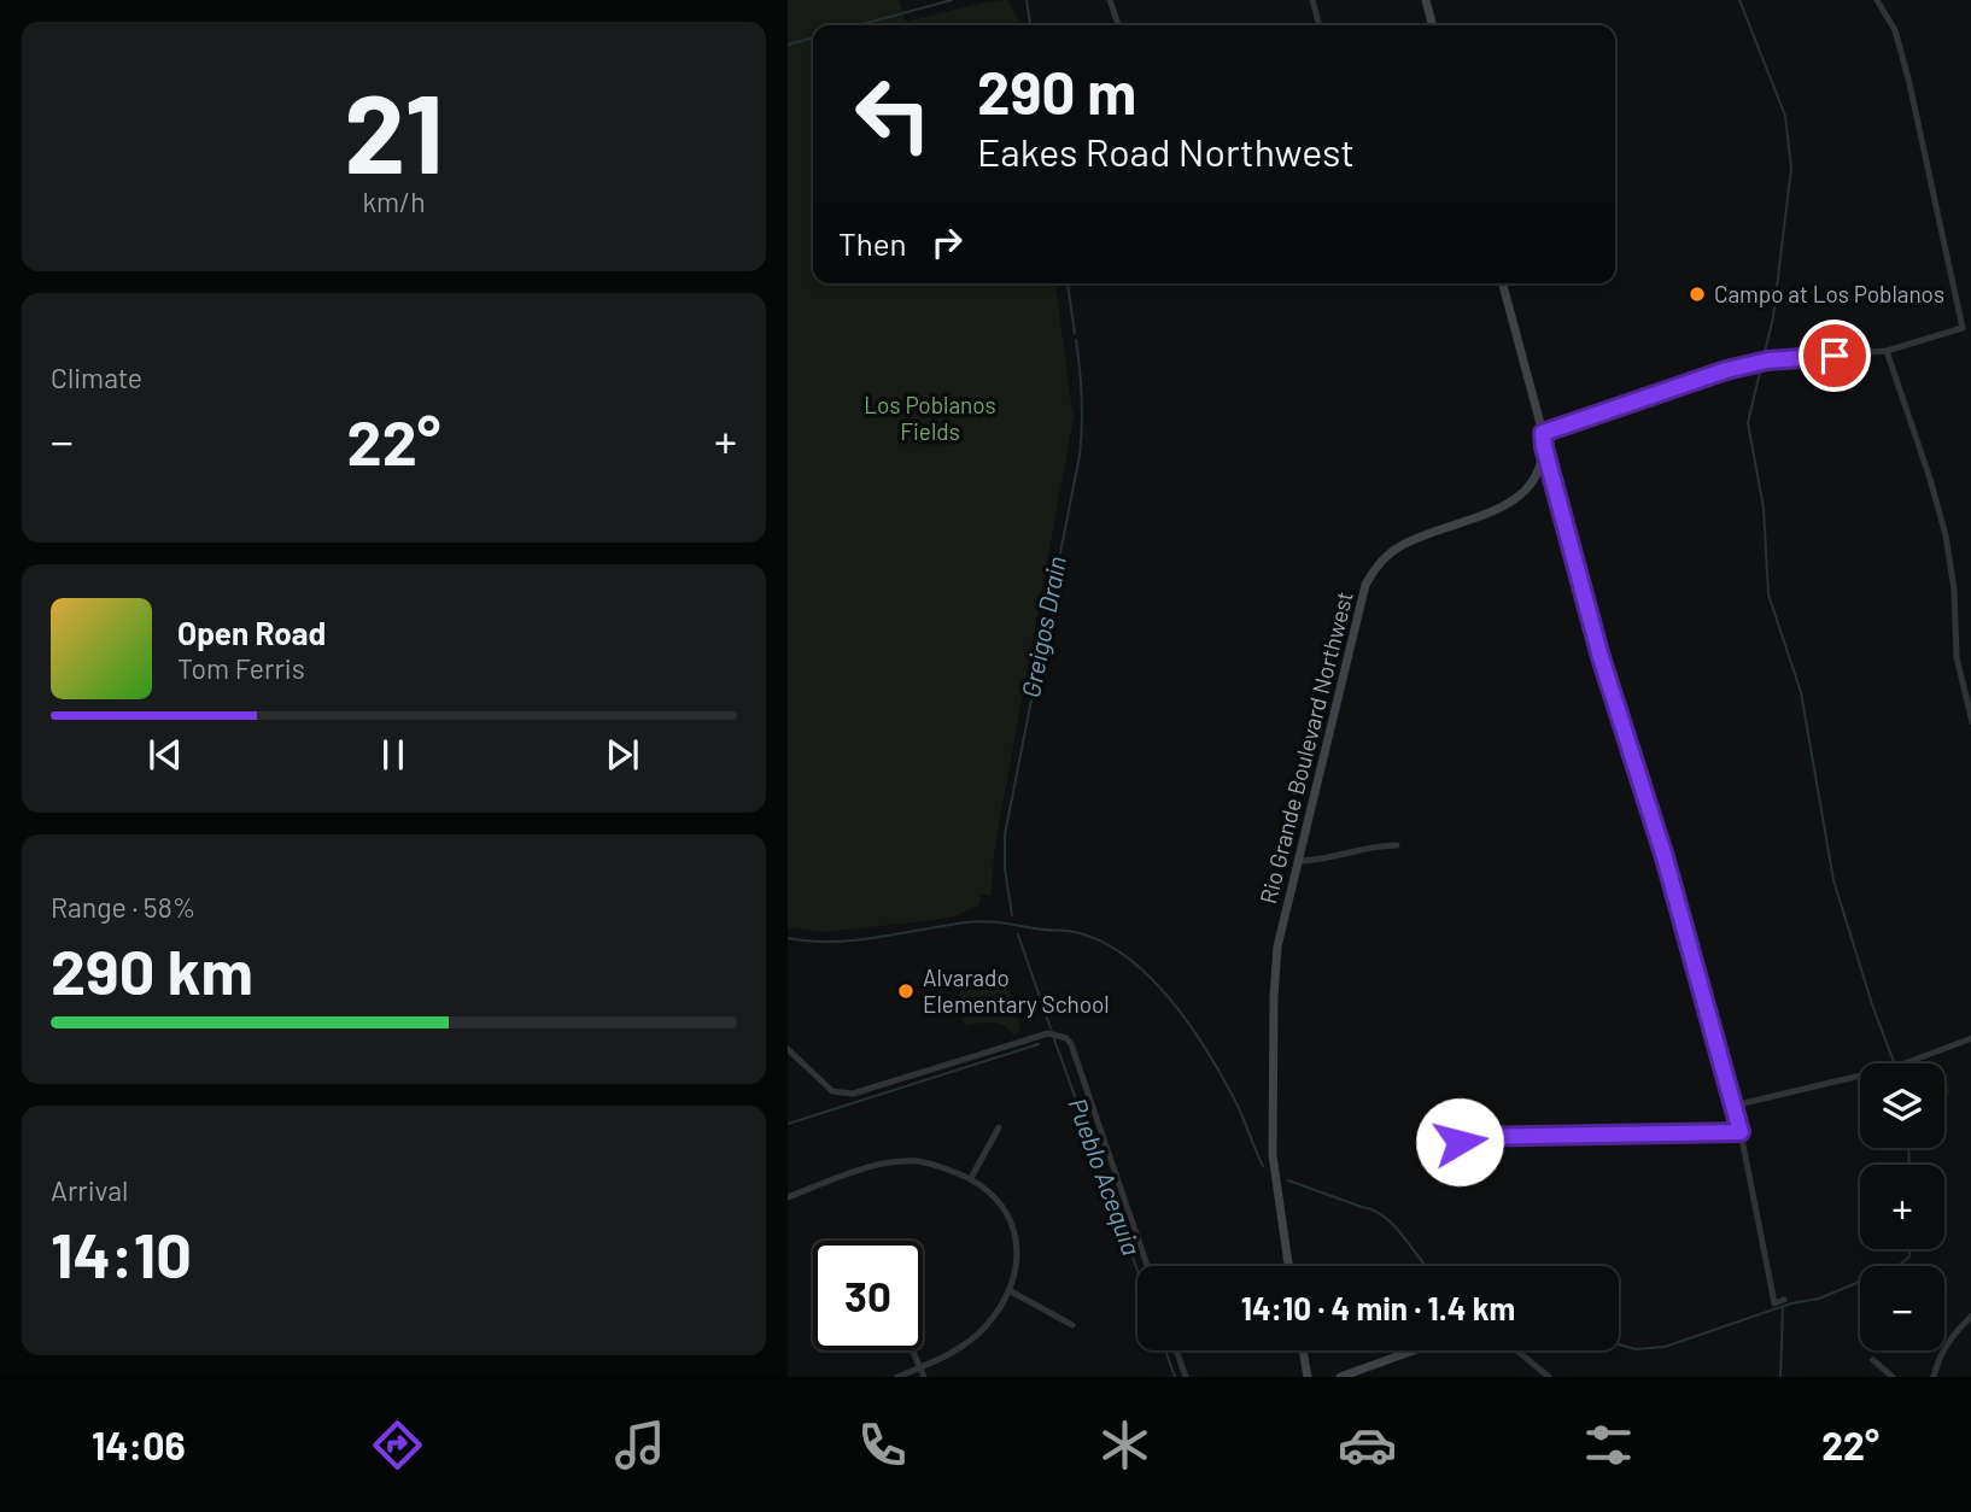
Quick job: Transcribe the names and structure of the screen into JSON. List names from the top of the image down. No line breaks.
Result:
{"streets":{"street":["Rio Grande Boulevard Northwest"]},"water":["Greigos Drain","Pueblo Acequia"],"parks":["Los Poblanos Fields"],"places":["Campo at Los Poblanos","Alvarado Elementary School"],"page":{"tile":[["21","km/h"],"Climate",["Range · 58%","290 km"],["Arrival","14:10"]],"turn":["290 m","Eakes Road Northwest"],"then":"Then","heat":["−","22°","+"],"song":["Open Road","Tom Ferris"],"map_buttons":["+","−"],"limit":"30","trip":"14:10 · 4 min · 1.4 km","tabs":["14:06","22°"]}}
